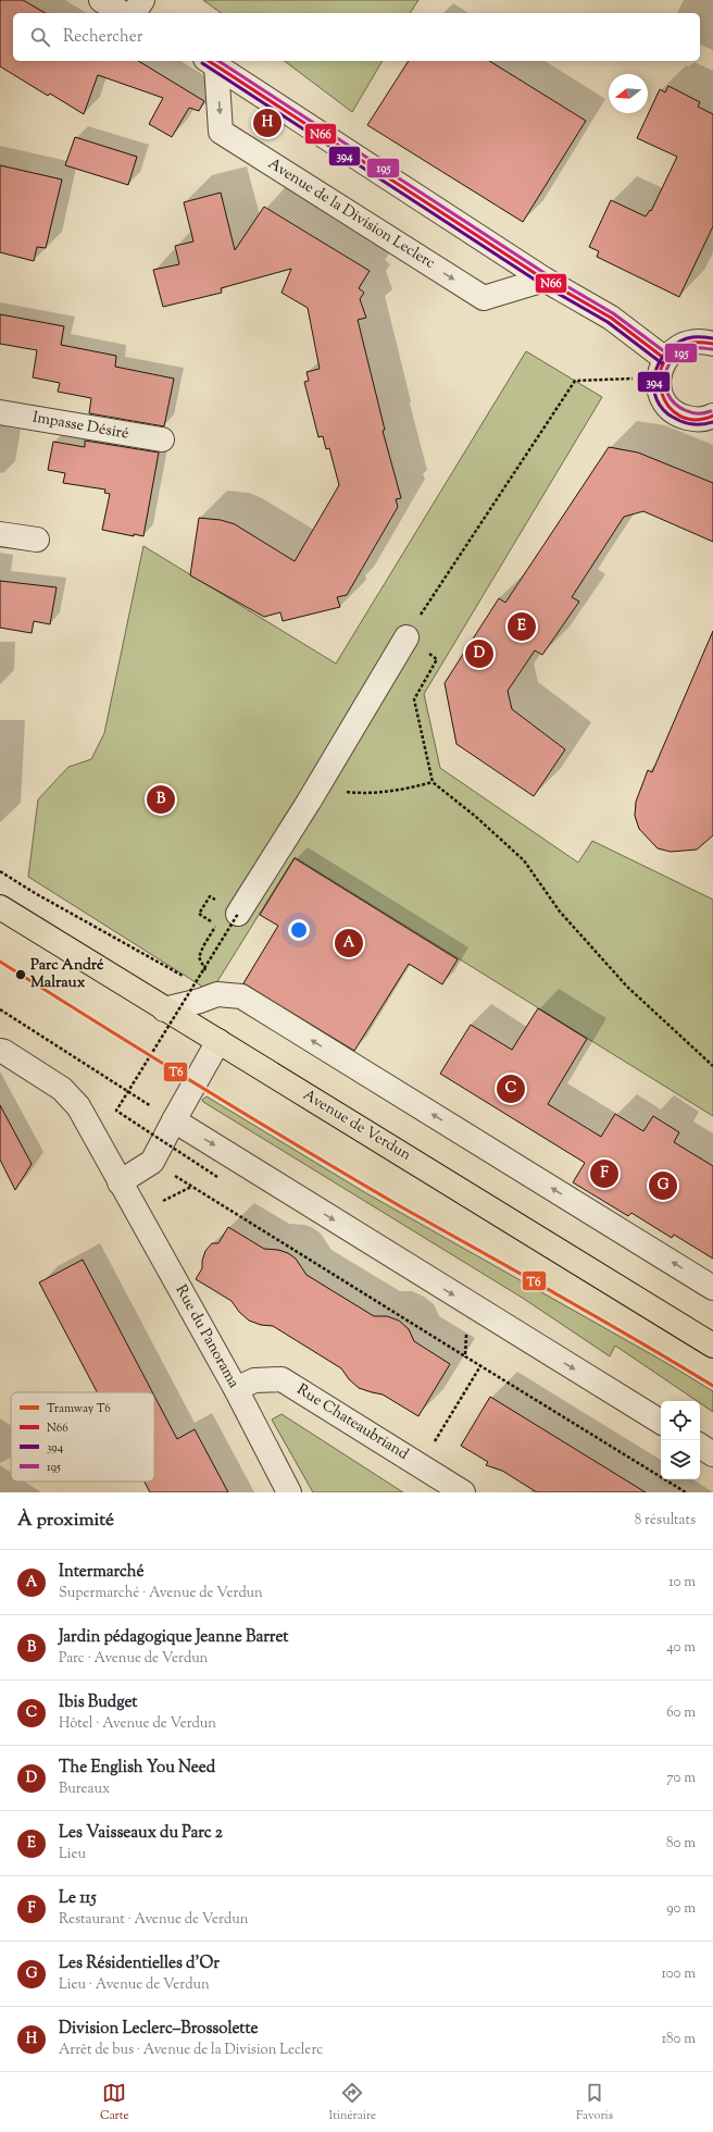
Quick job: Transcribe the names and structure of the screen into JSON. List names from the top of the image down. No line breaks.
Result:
{"streets":{"main road":["Avenue de Verdun"],"street":["Avenue de la Division Leclerc","Impasse Désiré","Rue du Panorama","Rue Chateaubriand"]},"crossings":[["Rue du Panorama","Rue Chateaubriand"]],"places":["Parc André Malraux"],"lines":["transit line N66","transit line 195","transit line 394","tram line T6"],"legend":["Tramway T6","N66","394","195"],"north":"left","page":{"search":"Rechercher","pins":["H","E","D","B","A","C","F","G"],"heading":["À proximité","8 résultats"],"list":[{"mark":"A","name":"Intermarché","note":"Supermarché · Avenue de Verdun","value":"10 m"},{"mark":"B","name":"Jardin pédagogique Jeanne Barret","note":"Parc · Avenue de Verdun","value":"40 m"},{"mark":"C","name":"Ibis Budget","note":"Hôtel · Avenue de Verdun","value":"60 m"},{"mark":"D","name":"The English You Need","note":"Bureaux","value":"70 m"},{"mark":"E","name":"Les Vaisseaux du Parc 2","note":"Lieu","value":"80 m"},{"mark":"F","name":"Le 115","note":"Restaurant · Avenue de Verdun","value":"90 m"},{"mark":"G","name":"Les Résidentielles d'Or","note":"Lieu · Avenue de Verdun","value":"100 m"},{"mark":"H","name":"Division Leclerc–Brossolette","note":"Arrêt de bus · Avenue de la Division Leclerc","value":"180 m"}],"nav":["Carte","Itinéraire","Favoris"]}}
